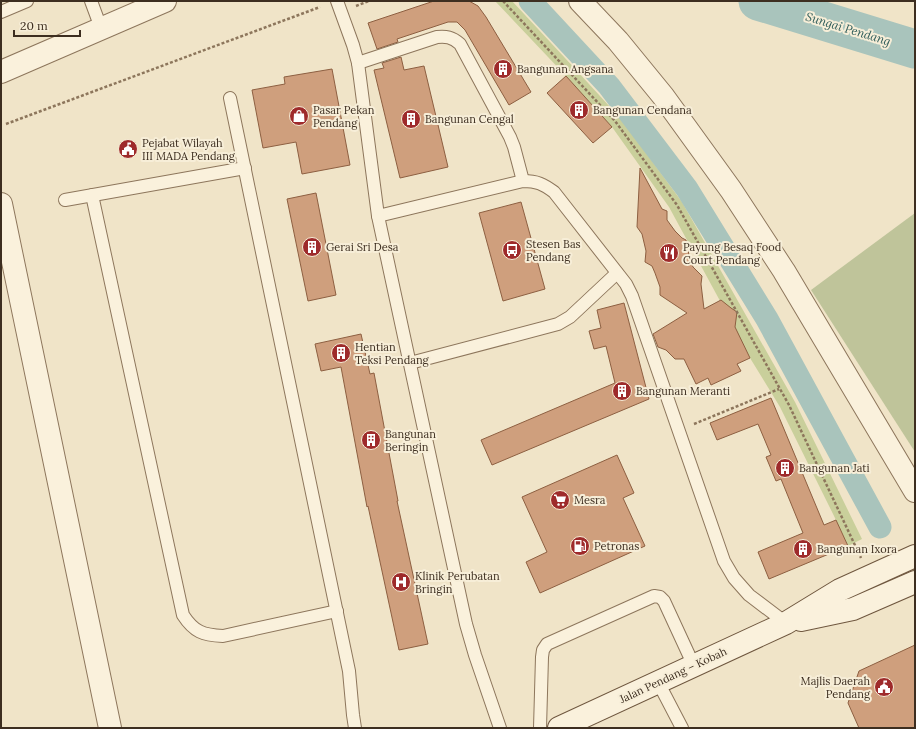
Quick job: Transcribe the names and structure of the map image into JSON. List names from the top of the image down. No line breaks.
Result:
{"streets":{"street":["Jalan Pendang – Kobah"]},"water":["Sungai Pendang"],"places":{"building":["Bangunan Angsana","Bangunan Cendana","Bangunan Cengal","Gerai Sri Desa","Hentian Teksi Pendang","Bangunan Meranti","Bangunan Beringin","Bangunan Jati","Bangunan Ixora"],"shop":["Pasar Pekan Pendang"],"public building":["Pejabat Wilayah III MADA Pendang","Majlis Daerah Pendang"],"bus stop":["Stesen Bas Pendang"],"restaurant":["Payung Besaq Food Court Pendang"],"supermarket":["Mesra"],"fuel station":["Petronas"],"hospital":["Klinik Perubatan Bringin"]},"scale_bar":"20 m"}
